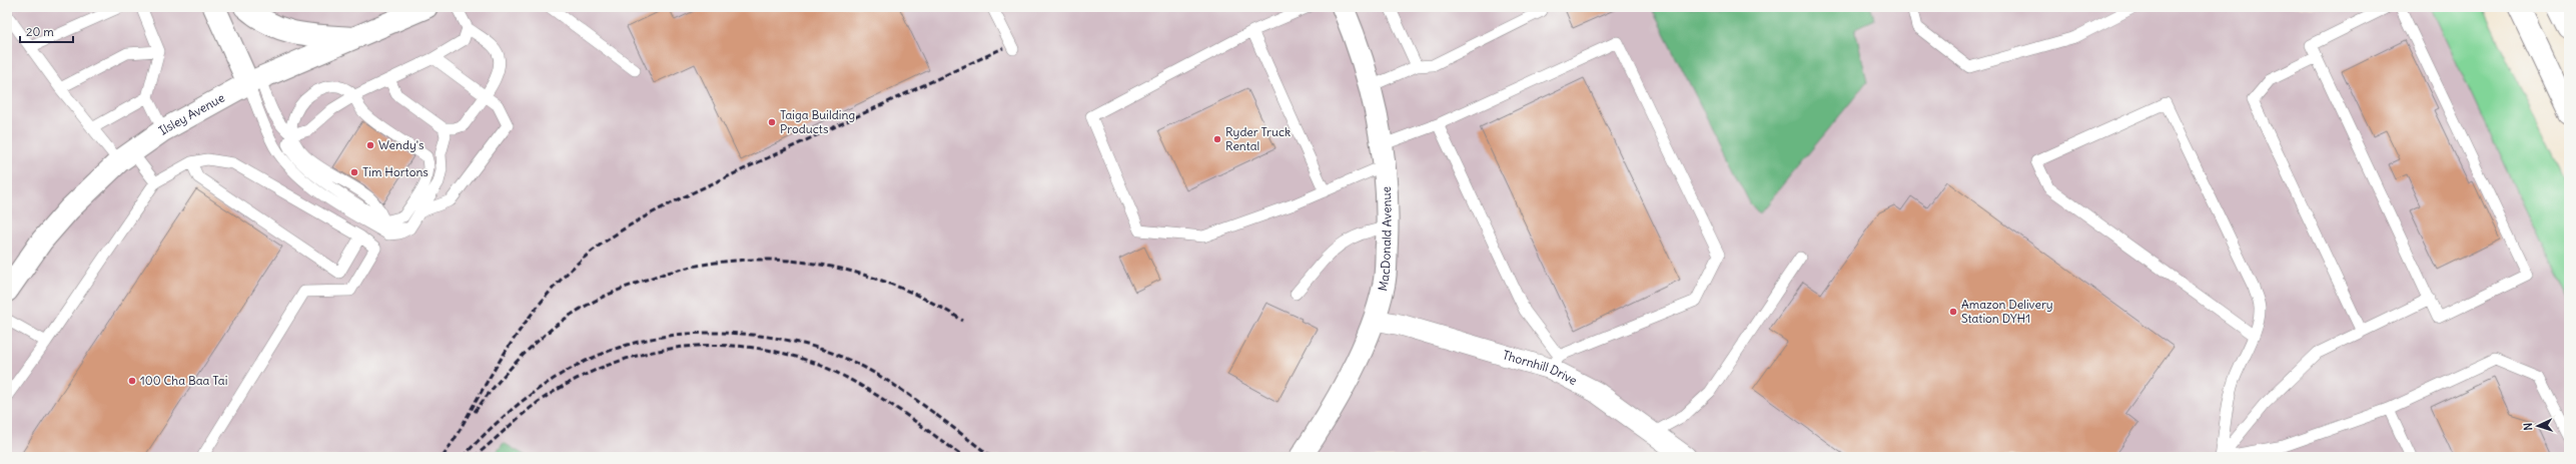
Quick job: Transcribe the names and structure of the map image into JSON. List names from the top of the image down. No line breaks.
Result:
{"streets":{"main road":["Ilsley Avenue","MacDonald Avenue"],"street":["Thornhill Drive"]},"crossings":[["MacDonald Avenue","Thornhill Drive"]],"places":["Taiga Building Products","Ryder Truck Rental","Wendy's","Tim Hortons","Amazon Delivery Station DYH1","100 Cha Baa Tai"],"scale_bar":"20 m","north":"left"}
